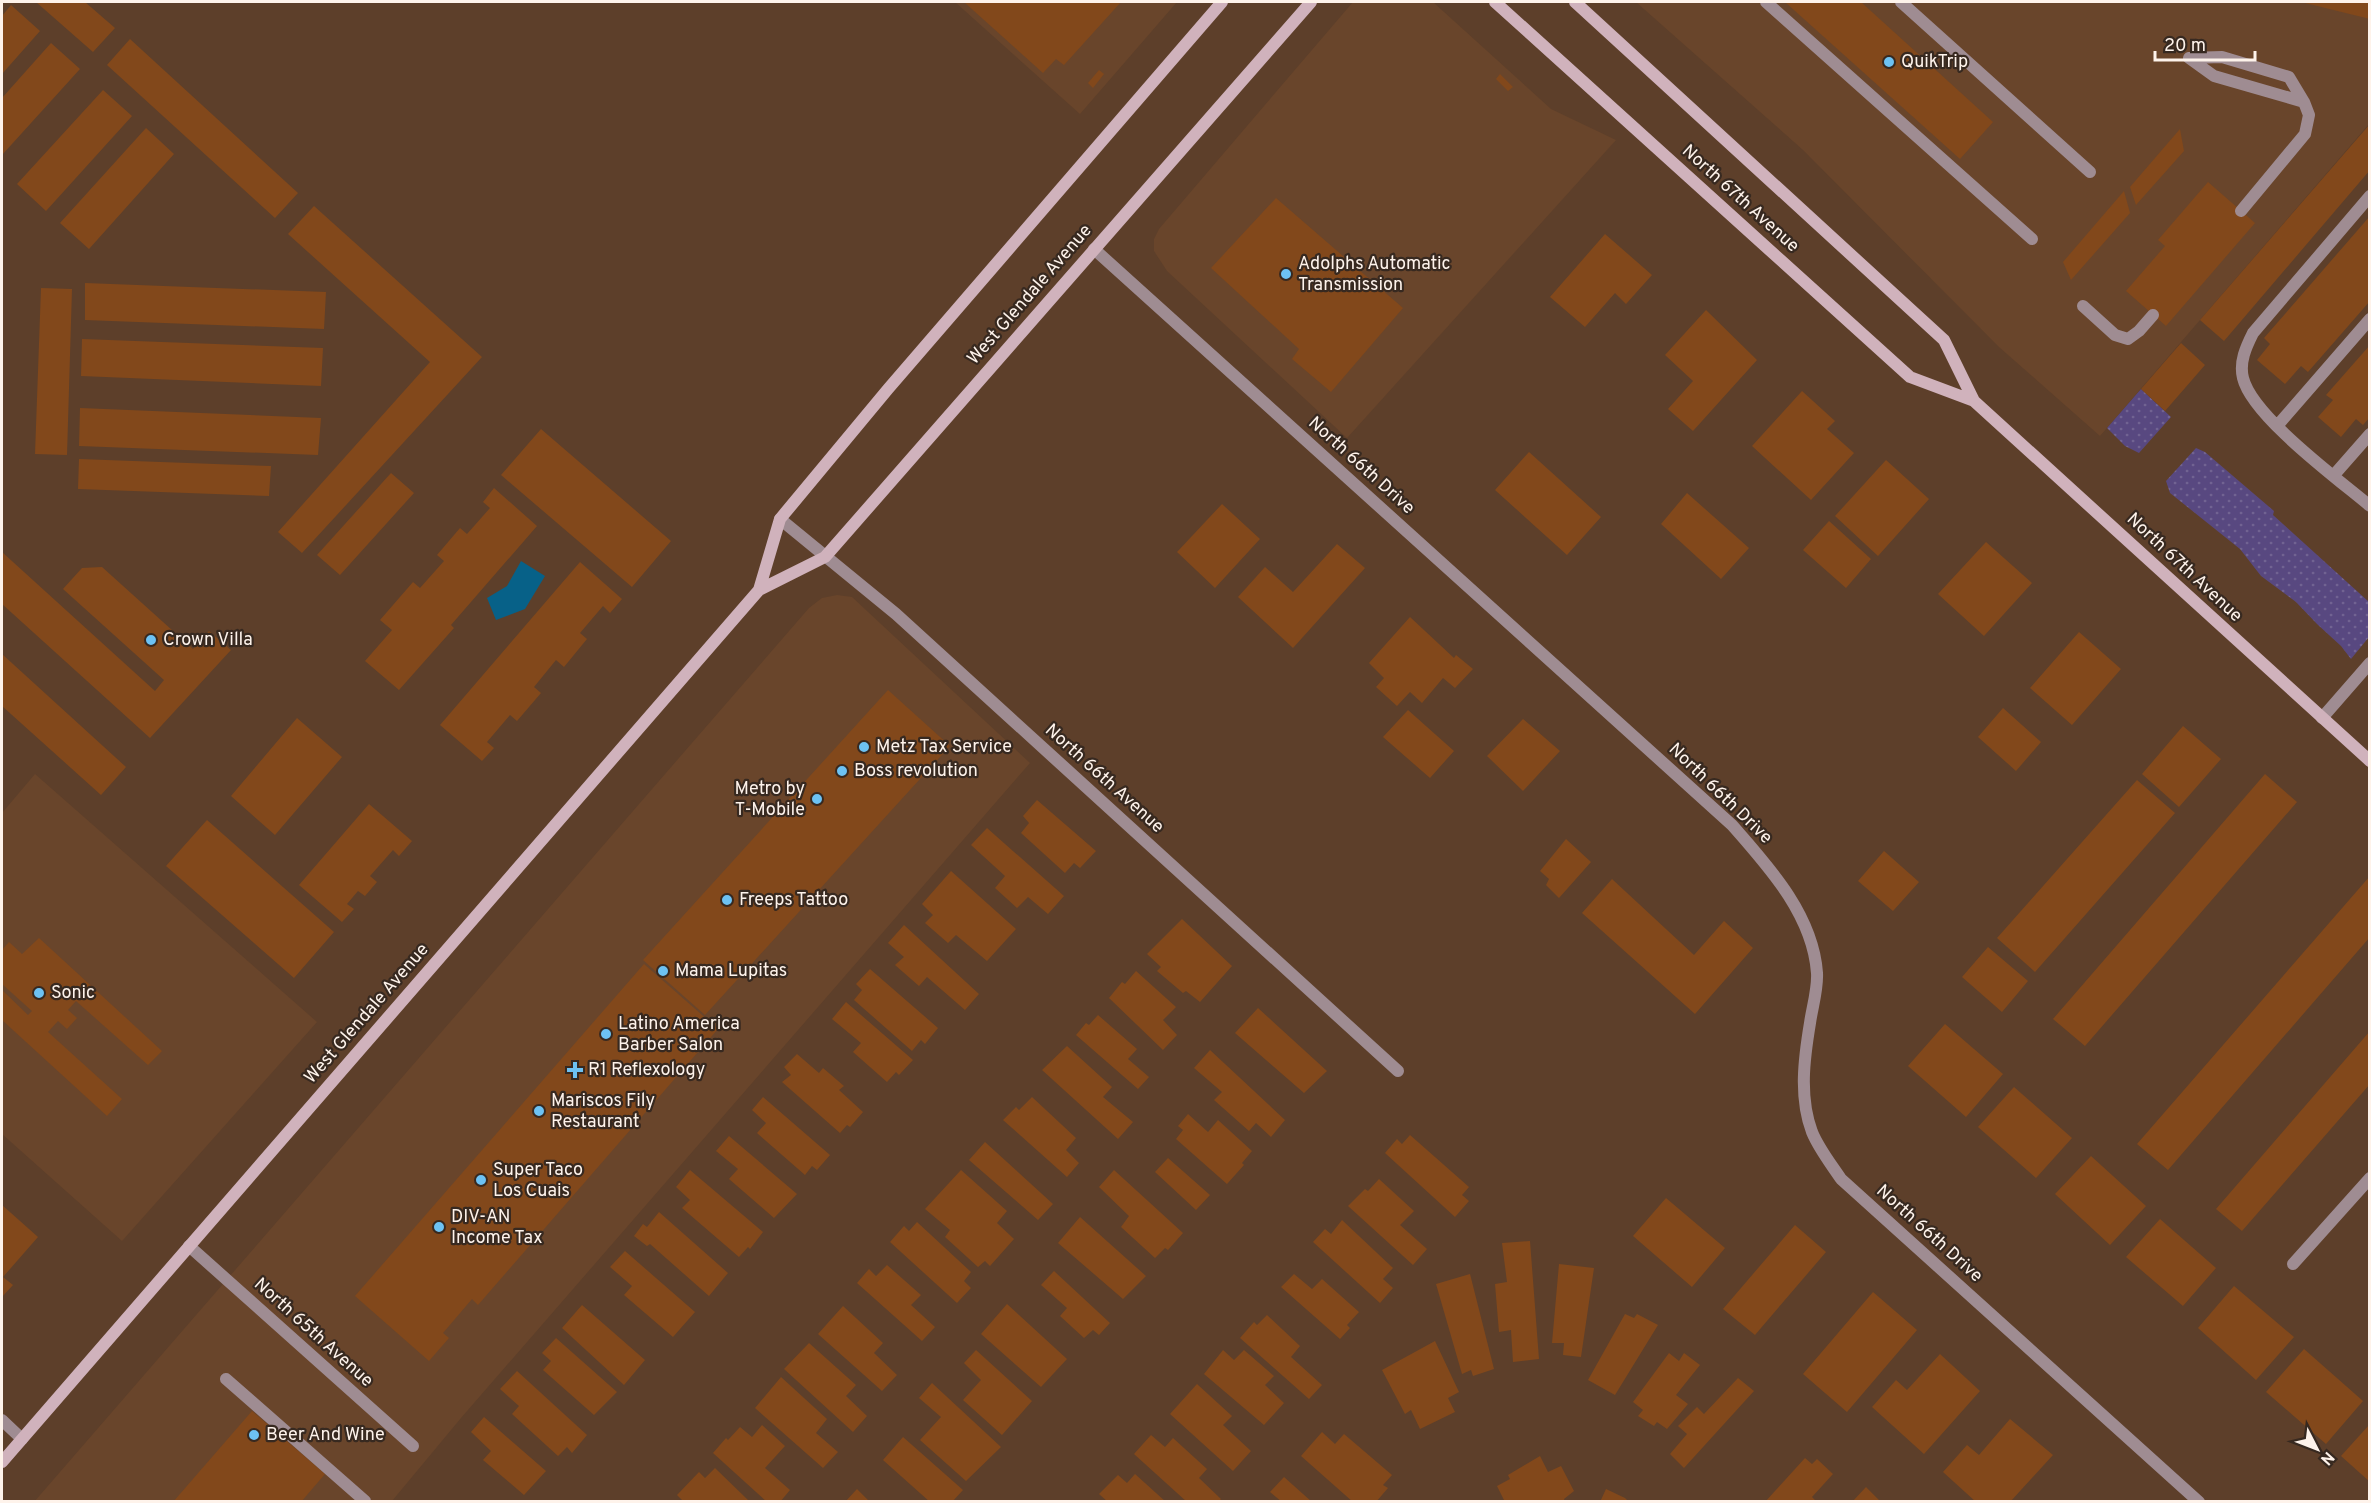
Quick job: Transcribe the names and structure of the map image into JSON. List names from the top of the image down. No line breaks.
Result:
{"streets":{"main road":["North 67th Avenue","West Glendale Avenue"],"street":["North 66th Drive","North 66th Avenue","North 65th Avenue"]},"crossings":[["West Glendale Avenue","North 66th Drive"],["West Glendale Avenue","North 66th Avenue"],["West Glendale Avenue","North 65th Avenue"]],"places":{"other":["QuikTrip","Adolphs Automatic Transmission","Crown Villa","Metz Tax Service","Boss revolution","Metro by T-Mobile","Freeps Tattoo","Mama Lupitas","Sonic","Latino America Barber Salon","Mariscos Fily Restaurant","Super Taco Los Cuais","DIV-AN Income Tax","Beer And Wine"],"health":["R1 Reflexology"]},"scale_bar":"20 m","north":"bottom right"}
